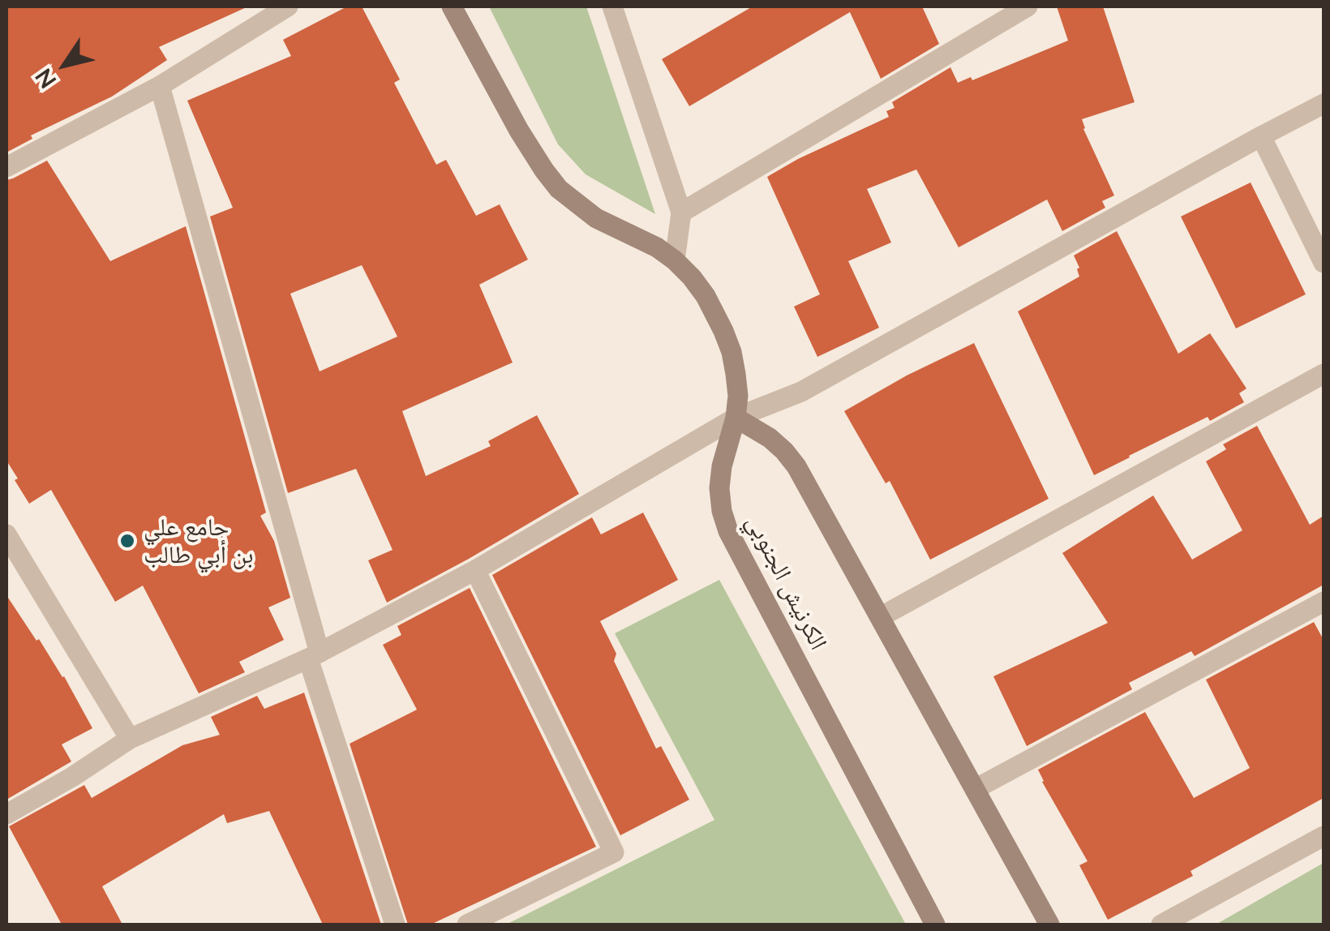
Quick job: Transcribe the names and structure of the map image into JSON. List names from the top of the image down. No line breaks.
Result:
{"streets":{"main road":["الكرنيش الجنوبي"]},"places":["جامع علي بن أبي طالب"],"north":"bottom left"}
